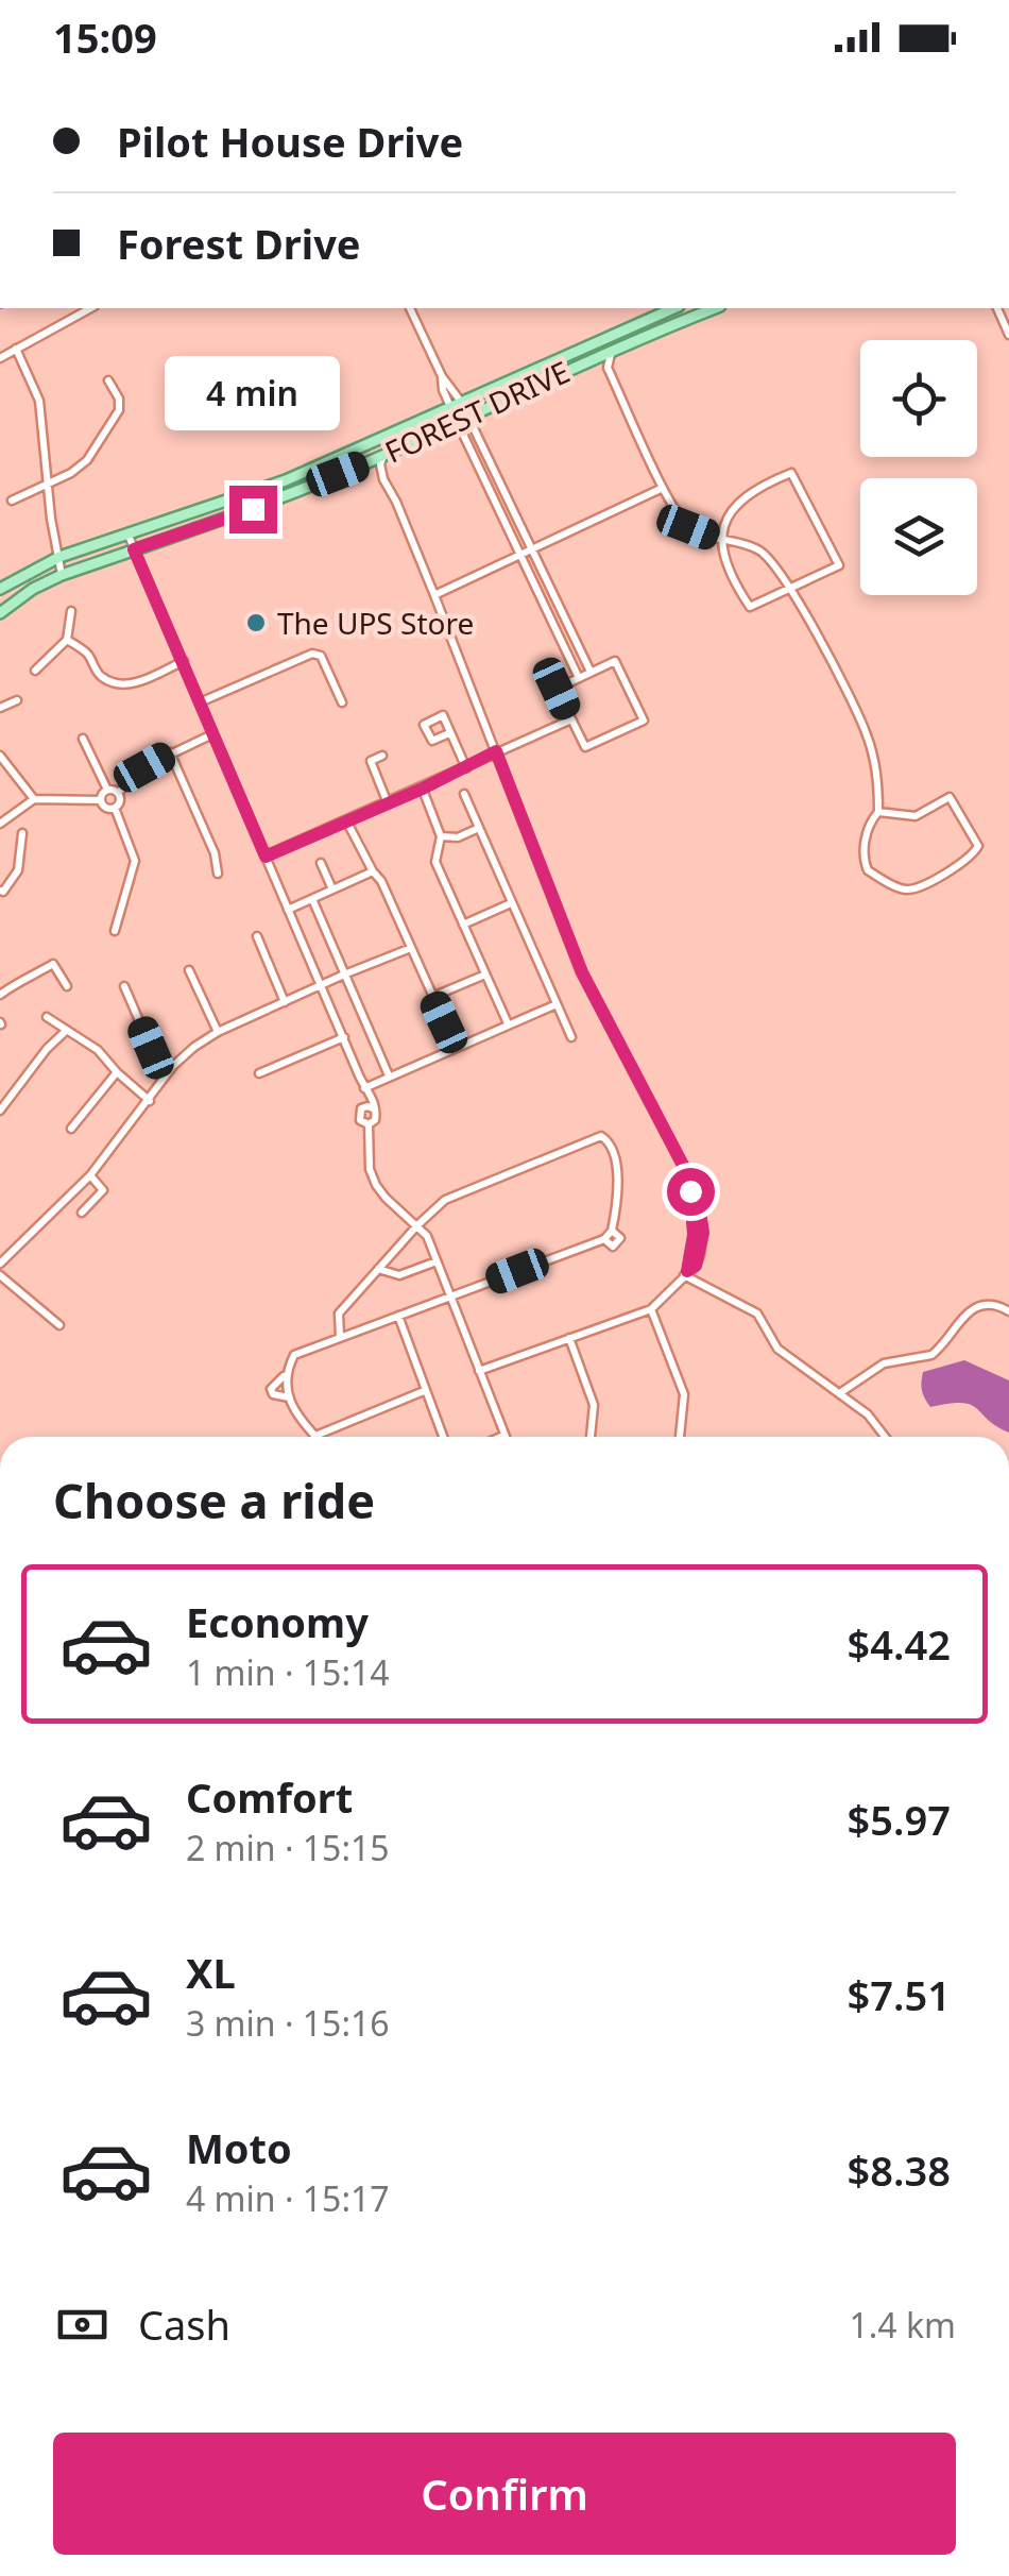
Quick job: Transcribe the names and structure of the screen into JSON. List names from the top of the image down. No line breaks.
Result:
{"streets":{"main road":["FOREST DRIVE"]},"places":["The UPS Store"],"page":{"status":"15:09","banner":["Pilot House Drive","Forest Drive"],"bubble":"4 min","heading":"Choose a ride","list":[{"name":"Economy","note":"1 min · 15:14","value":"$4.42"},{"name":"Comfort","note":"2 min · 15:15","value":"$5.97"},{"name":"XL","note":"3 min · 15:16","value":"$7.51"},{"name":"Moto","note":"4 min · 15:17","value":"$8.38"}],"pay":["Cash","1.4 km"],"buttons":"Confirm"}}
